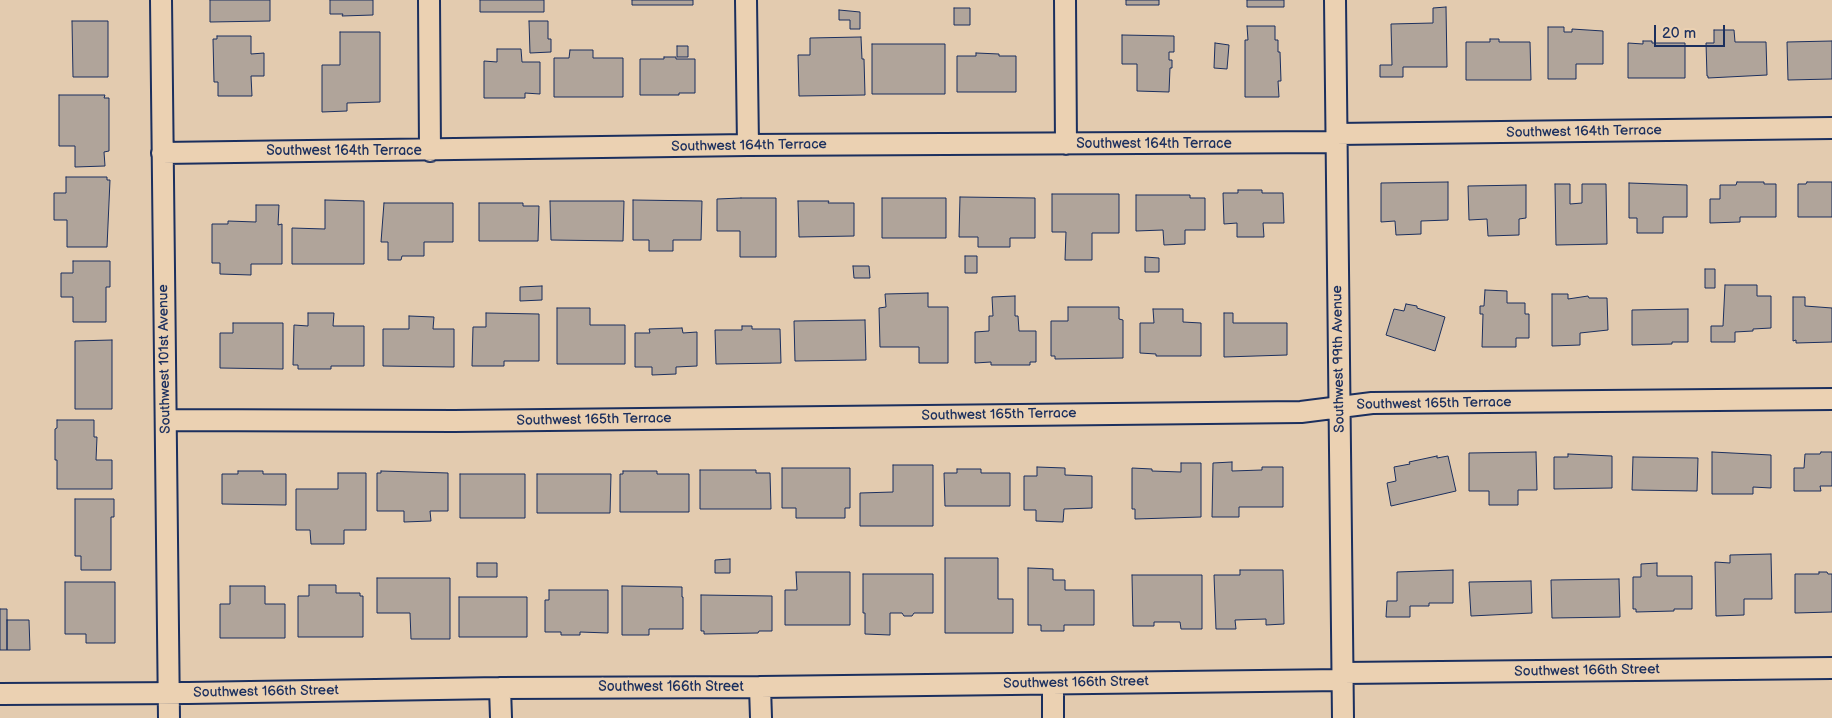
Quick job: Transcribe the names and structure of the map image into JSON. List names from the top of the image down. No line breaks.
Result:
{"streets":{"street":["Southwest 164th Terrace","Southwest 101st Avenue","Southwest 99th Avenue","Southwest 165th Terrace","Southwest 166th Street"]},"crossings":[["Southwest 164th Terrace","Southwest 101st Avenue"],["Southwest 164th Terrace","Southwest 99th Avenue"],["Southwest 101st Avenue","Southwest 165th Terrace"],["Southwest 101st Avenue","Southwest 166th Street"],["Southwest 99th Avenue","Southwest 165th Terrace"],["Southwest 99th Avenue","Southwest 166th Street"]],"scale_bar":"20 m"}
